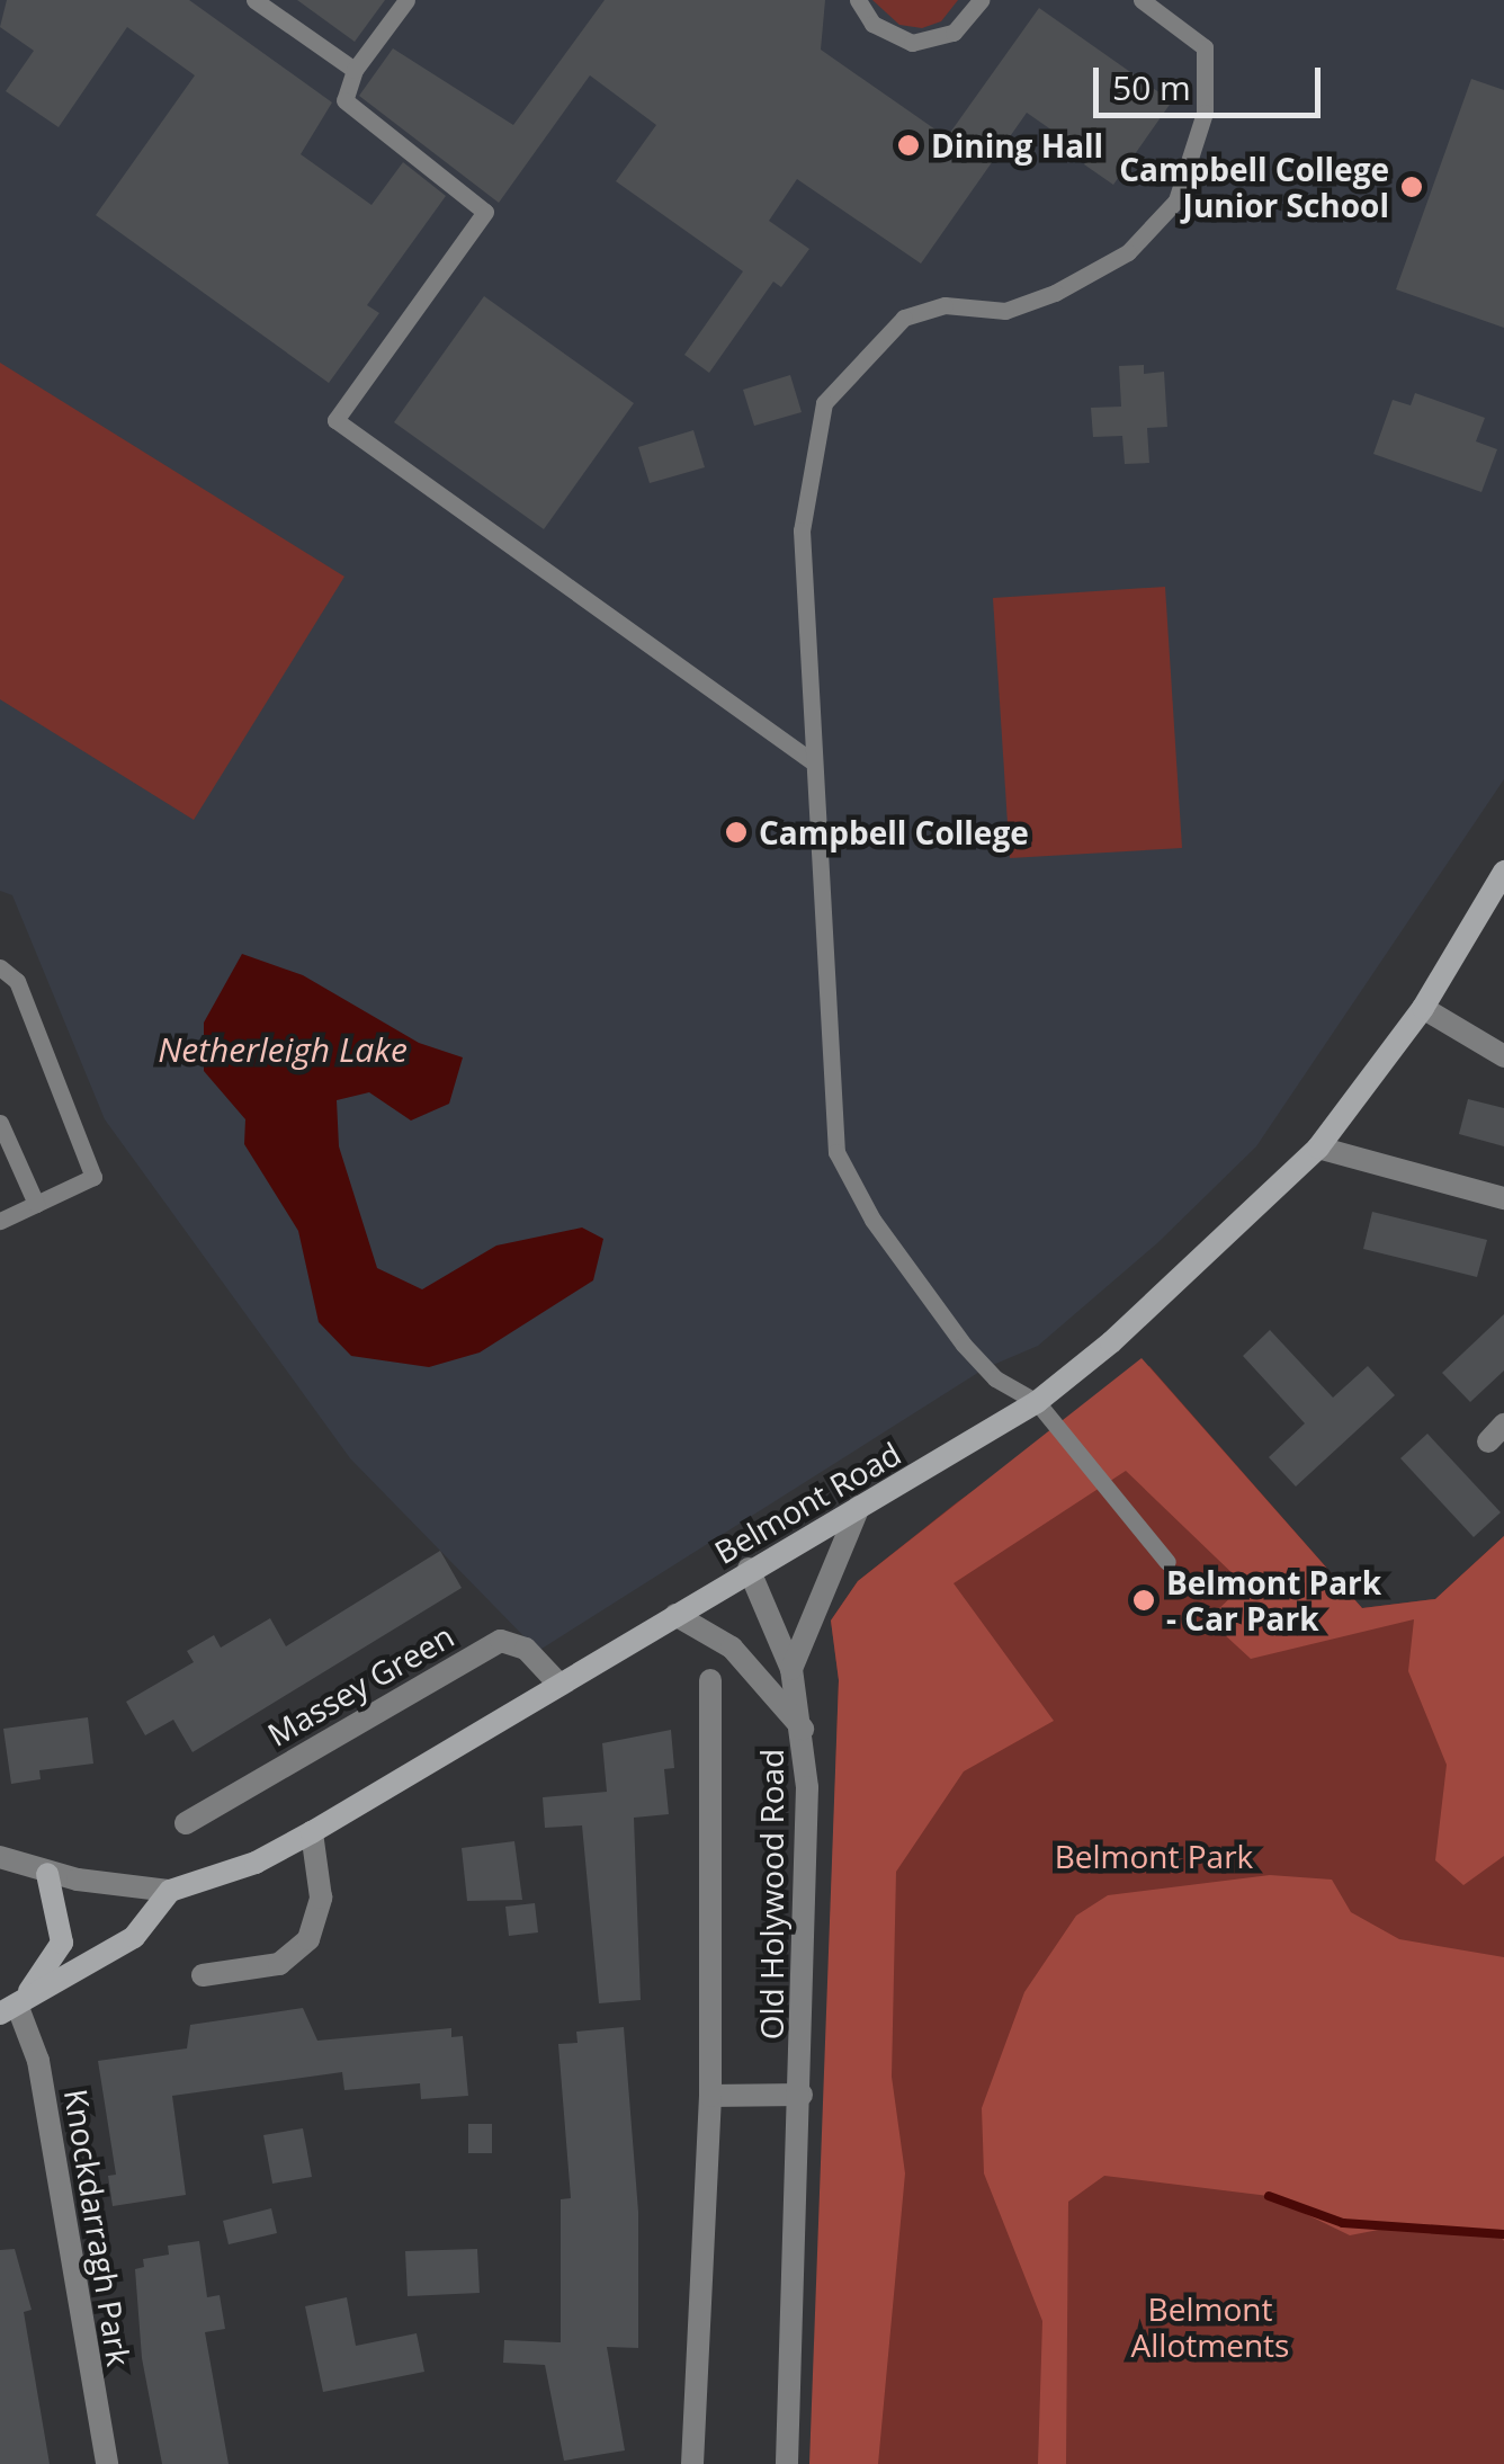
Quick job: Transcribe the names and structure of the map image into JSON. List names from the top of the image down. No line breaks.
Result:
{"streets":{"main road":["Belmont Road"],"street":["Massey Green","Old Holywood Road","Knockdarragh Park"]},"crossings":[["Belmont Road","Massey Green"],["Belmont Road","Old Holywood Road"]],"water":["Netherleigh Lake"],"parks":["Belmont Park","Belmont Allotments"],"places":["Dining Hall","Campbell College Junior School","Campbell College","Belmont Park - Car Park"],"scale_bar":"50 m"}
